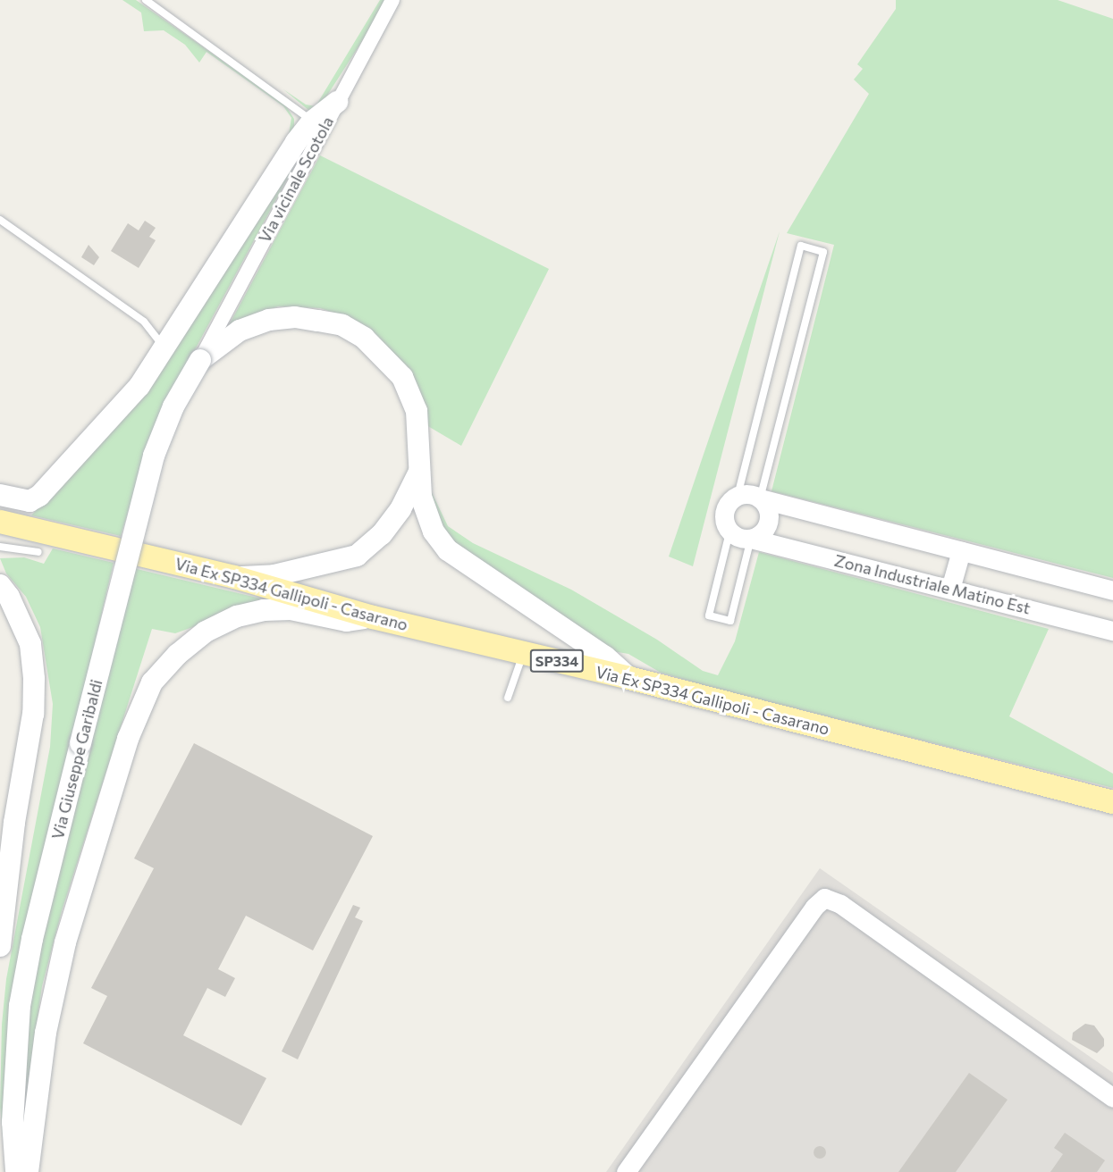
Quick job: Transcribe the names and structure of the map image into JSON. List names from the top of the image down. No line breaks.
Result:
{"streets":{"main road":["Via Ex SP334 Gallipoli - Casarano","SP334","Via Giuseppe Garibaldi"],"street":["Via vicinale Scotola","Zona Industriale Matino Est"]},"crossings":[["Via vicinale Scotola","Via Giuseppe Garibaldi"]]}
